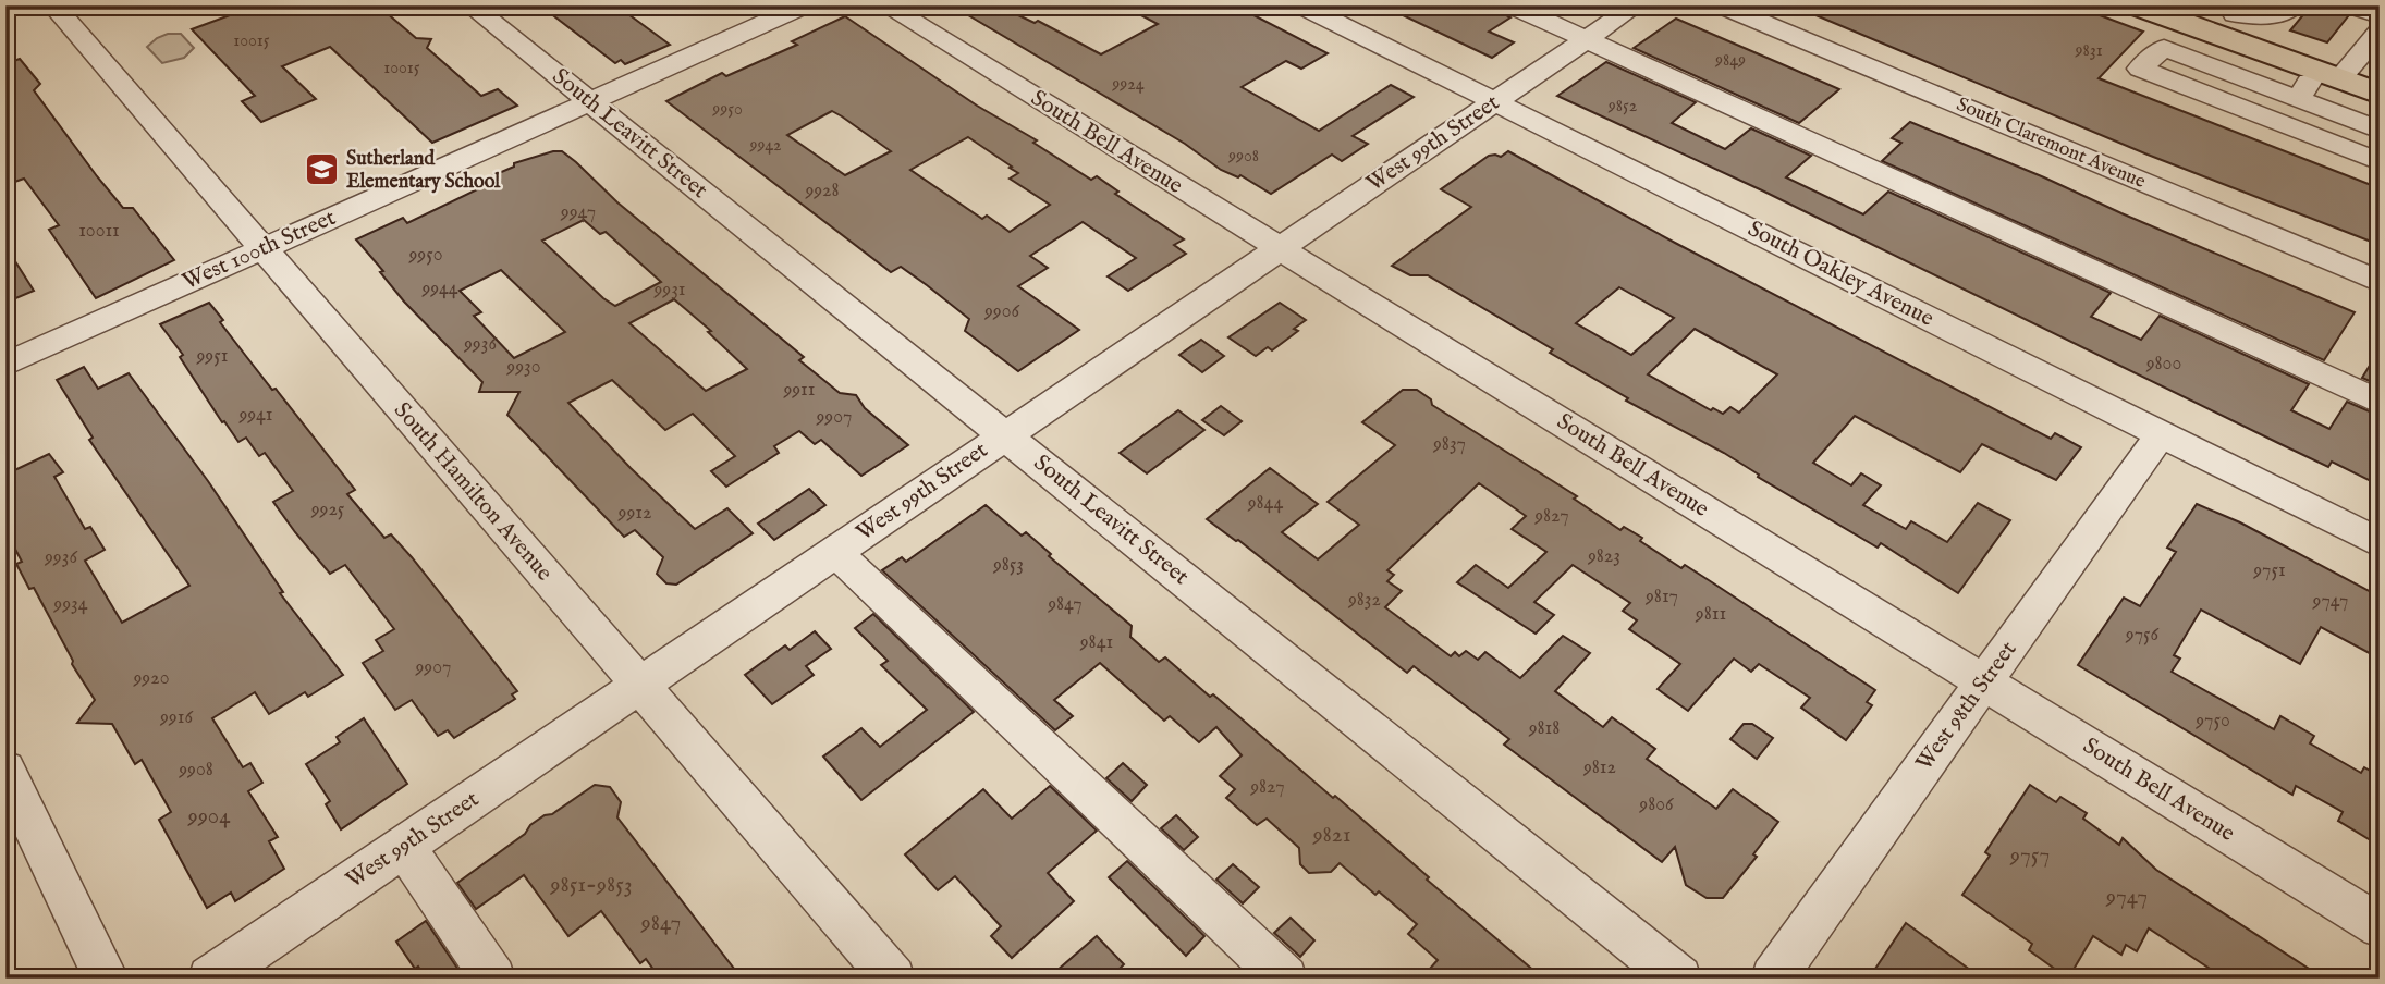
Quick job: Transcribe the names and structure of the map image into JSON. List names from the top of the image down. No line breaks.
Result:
{"streets":{"street":["South Leavitt Street","South Bell Avenue","West 99th Street","South Claremont Avenue","West 100th Street","South Oakley Avenue","South Hamilton Avenue","West 98th Street"]},"crossings":[["South Leavitt Street","West 99th Street"],["South Leavitt Street","West 100th Street"],["South Bell Avenue","West 99th Street"],["South Bell Avenue","West 98th Street"],["West 99th Street","South Oakley Avenue"],["West 99th Street","South Hamilton Avenue"],["West 100th Street","South Hamilton Avenue"],["South Oakley Avenue","West 98th Street"]],"places":{"school or university":["Sutherland Elementary School"]},"house_numbers":["10015","9831","9849","10015","9924","9852","9950","9942","9908","9928","9947","10011","9950","9944","9931","9906","9936","9951","9800","9930","9911","9941","9907","9837","9844","9925","9912","9827","9823","9936","9853","9751","9817","9832","9747","9934","9847","9811","9756","9841","9907","9920","9916","9750","9818","9812","9908","9827","9806","9904","9821","9757","9851-9853","9747","9847"]}
